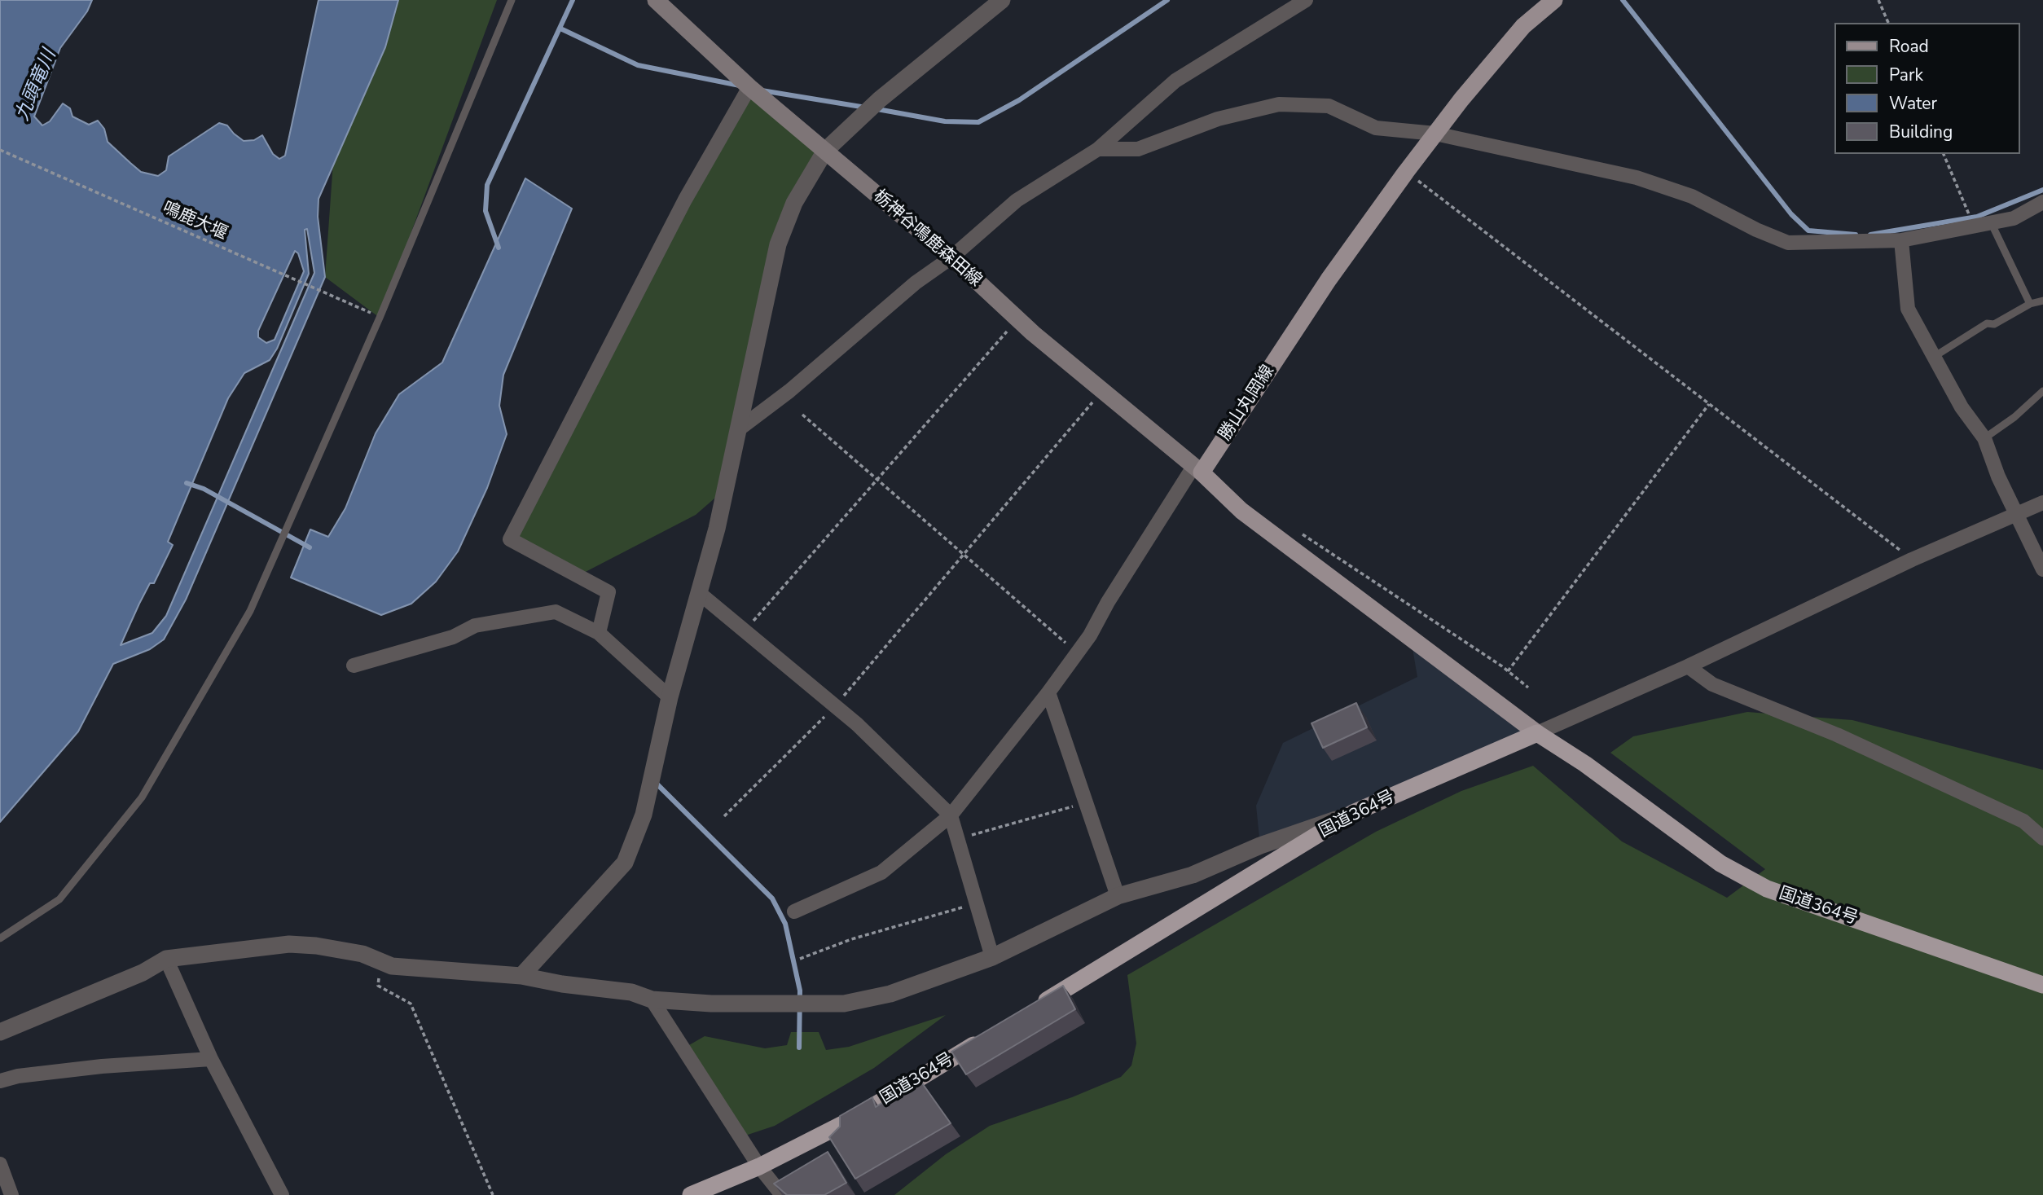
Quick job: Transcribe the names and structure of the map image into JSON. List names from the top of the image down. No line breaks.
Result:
{"streets":{"highway":["国道364号"],"main road":["栃神谷鳴鹿森田線","勝山丸岡線"],"path":["鳴鹿大堰"]},"crossings":[["栃神谷鳴鹿森田線","勝山丸岡線"]],"water":["九頭竜川"],"legend":["Road","Park","Water","Building"]}
